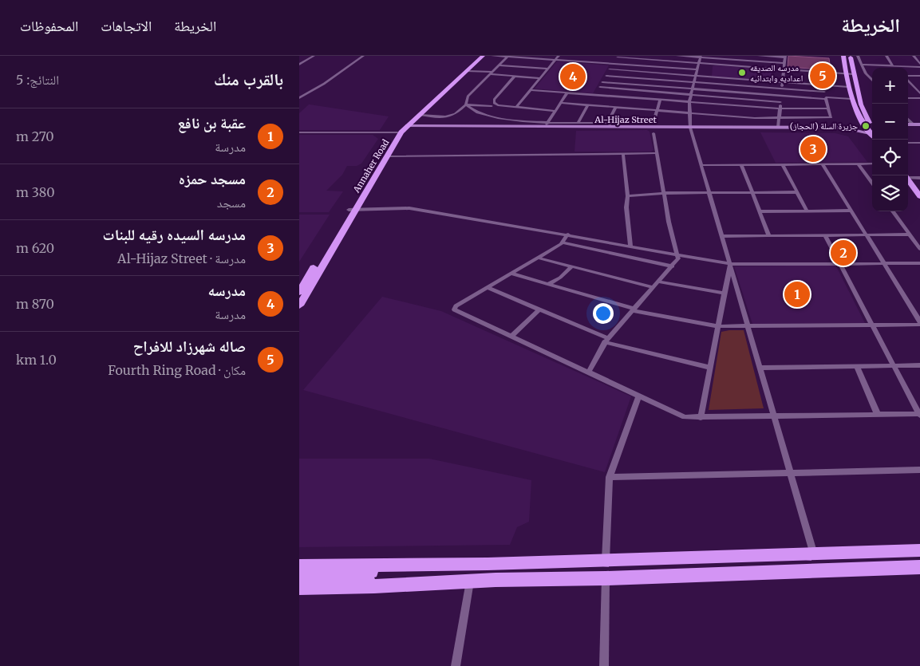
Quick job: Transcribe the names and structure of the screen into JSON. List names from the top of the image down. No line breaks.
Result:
{"streets":{"main road":["Al-Hijaz Street","Annaher Road"]},"crossings":[["Al-Hijaz Street","Annaher Road"]],"places":["مدرسه الصديقه اعداديه وابتدائيه","جزيرة السلة (الحجاز)"],"page":{"header":"الخريطة","nav":["الخريطة","الاتجاهات","المحفوظات"],"heading":["بالقرب منك","النتائج: 5"],"pins":["5","4","3","2","1"],"map_buttons":["+","−"],"list":[{"mark":"1","name":"عقبة بن نافع","note":"مدرسة","value":"270 m"},{"mark":"2","name":"مسجد حمزه","note":"مسجد","value":"380 m"},{"mark":"3","name":"مدرسه السيده رقيه للبنات","note":"مدرسة · Al-Hijaz Street","value":"620 m"},{"mark":"4","name":"مدرسه","note":"مدرسة","value":"870 m"},{"mark":"5","name":"صاله شهرزاد للافراح","note":"مكان · Fourth Ring Road","value":"1.0 km"}]}}
